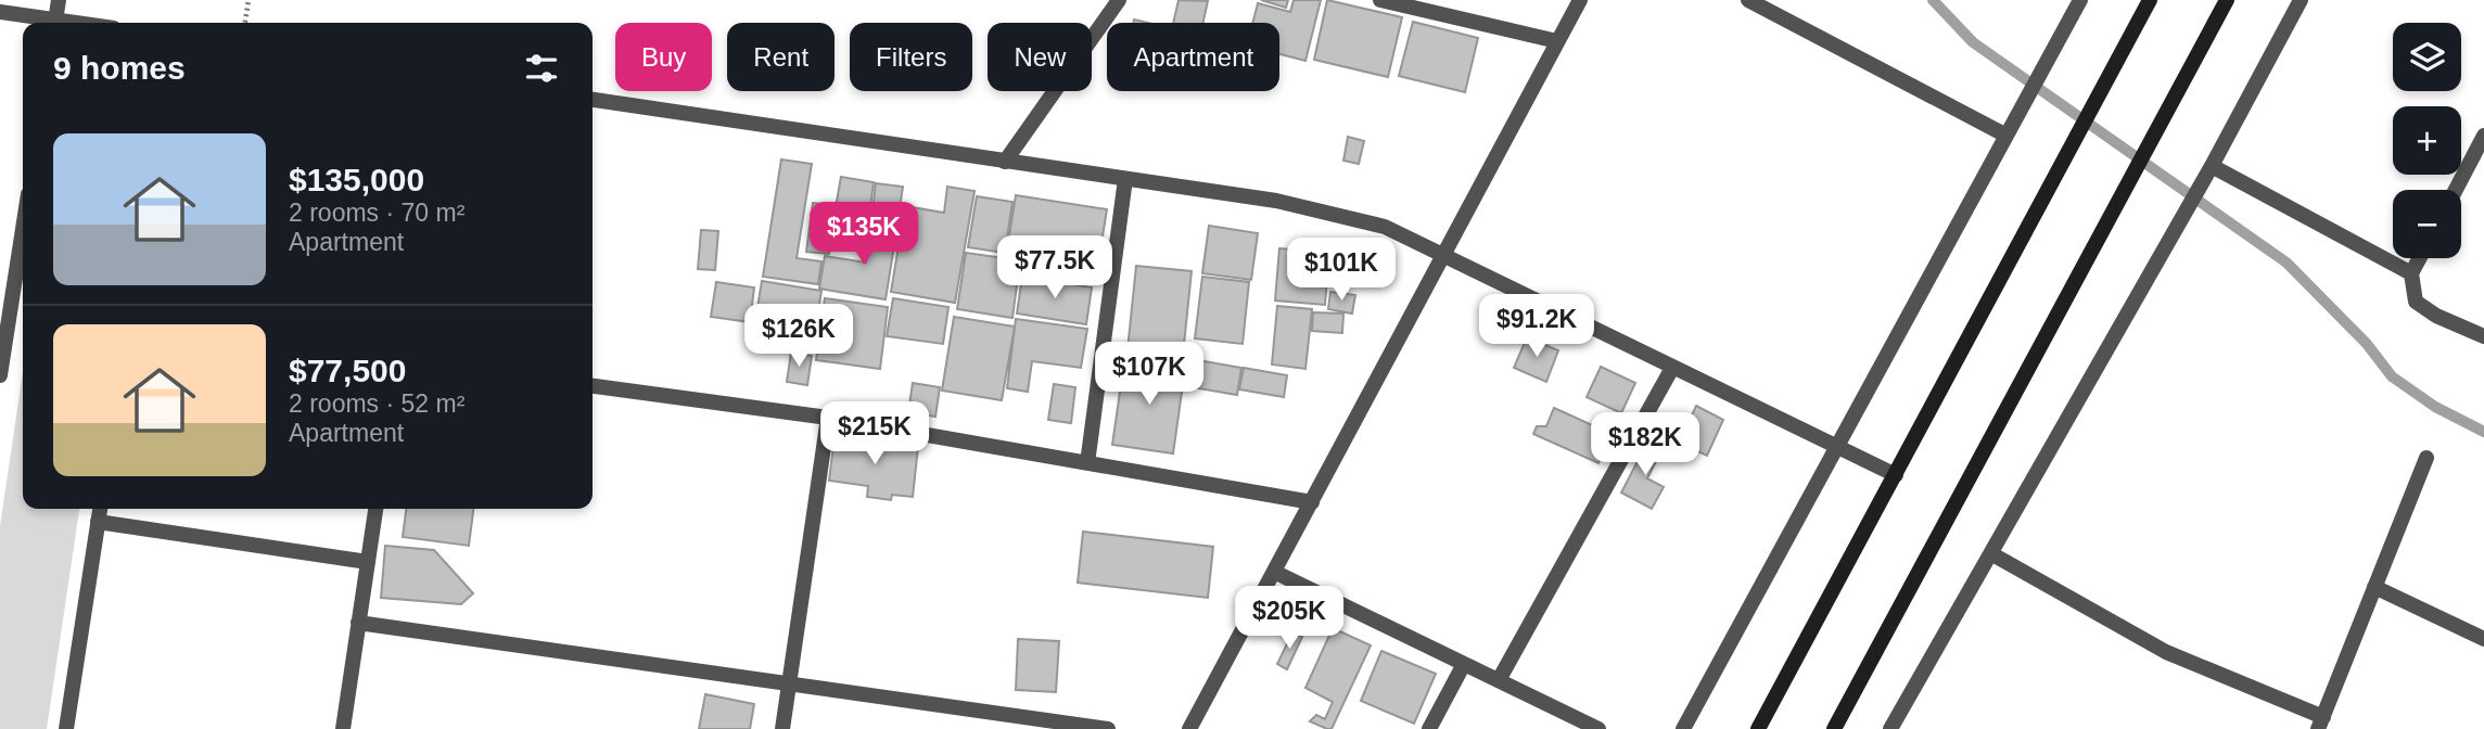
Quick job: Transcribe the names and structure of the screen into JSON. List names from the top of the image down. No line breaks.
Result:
{"page":{"map_buttons":["+","−"],"chip":["Buy","Rent","Filters","New","Apartment"],"heading":"9 homes","list":[{"name":"$135,000","note":"2 rooms · 70 m² · Apartment"},{"name":"$77,500","note":"2 rooms · 52 m² · Apartment"}],"price":["$135K","$77.5K","$101K","$91.2K","$126K","$107K","$215K","$182K","$205K"]}}
